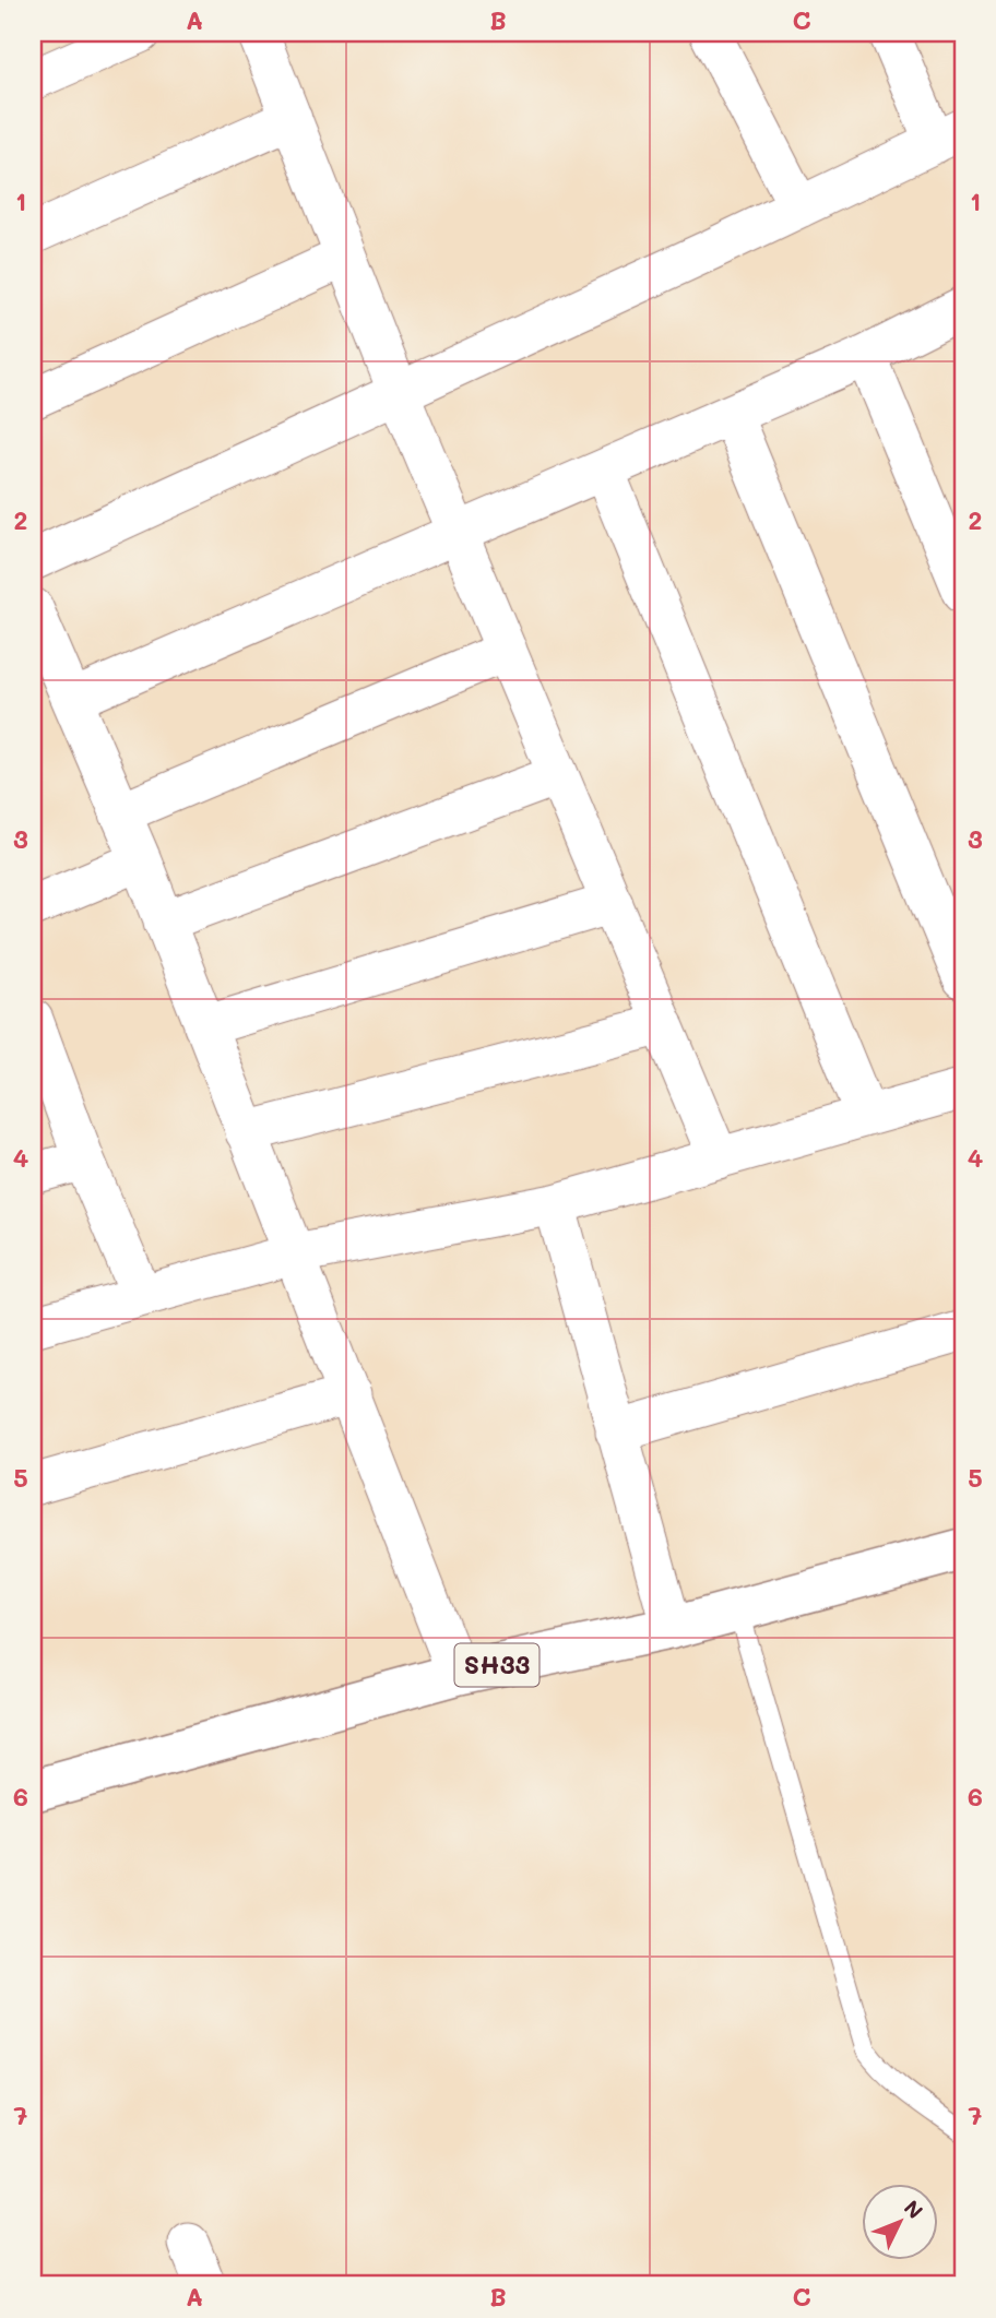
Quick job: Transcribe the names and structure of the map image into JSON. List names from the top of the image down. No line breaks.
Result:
{"streets":{"main road":["SH33"]},"north":"top right","grid":{"columns":["A","B","C"],"rows":["1","2","3","4","5","6","7"]}}
